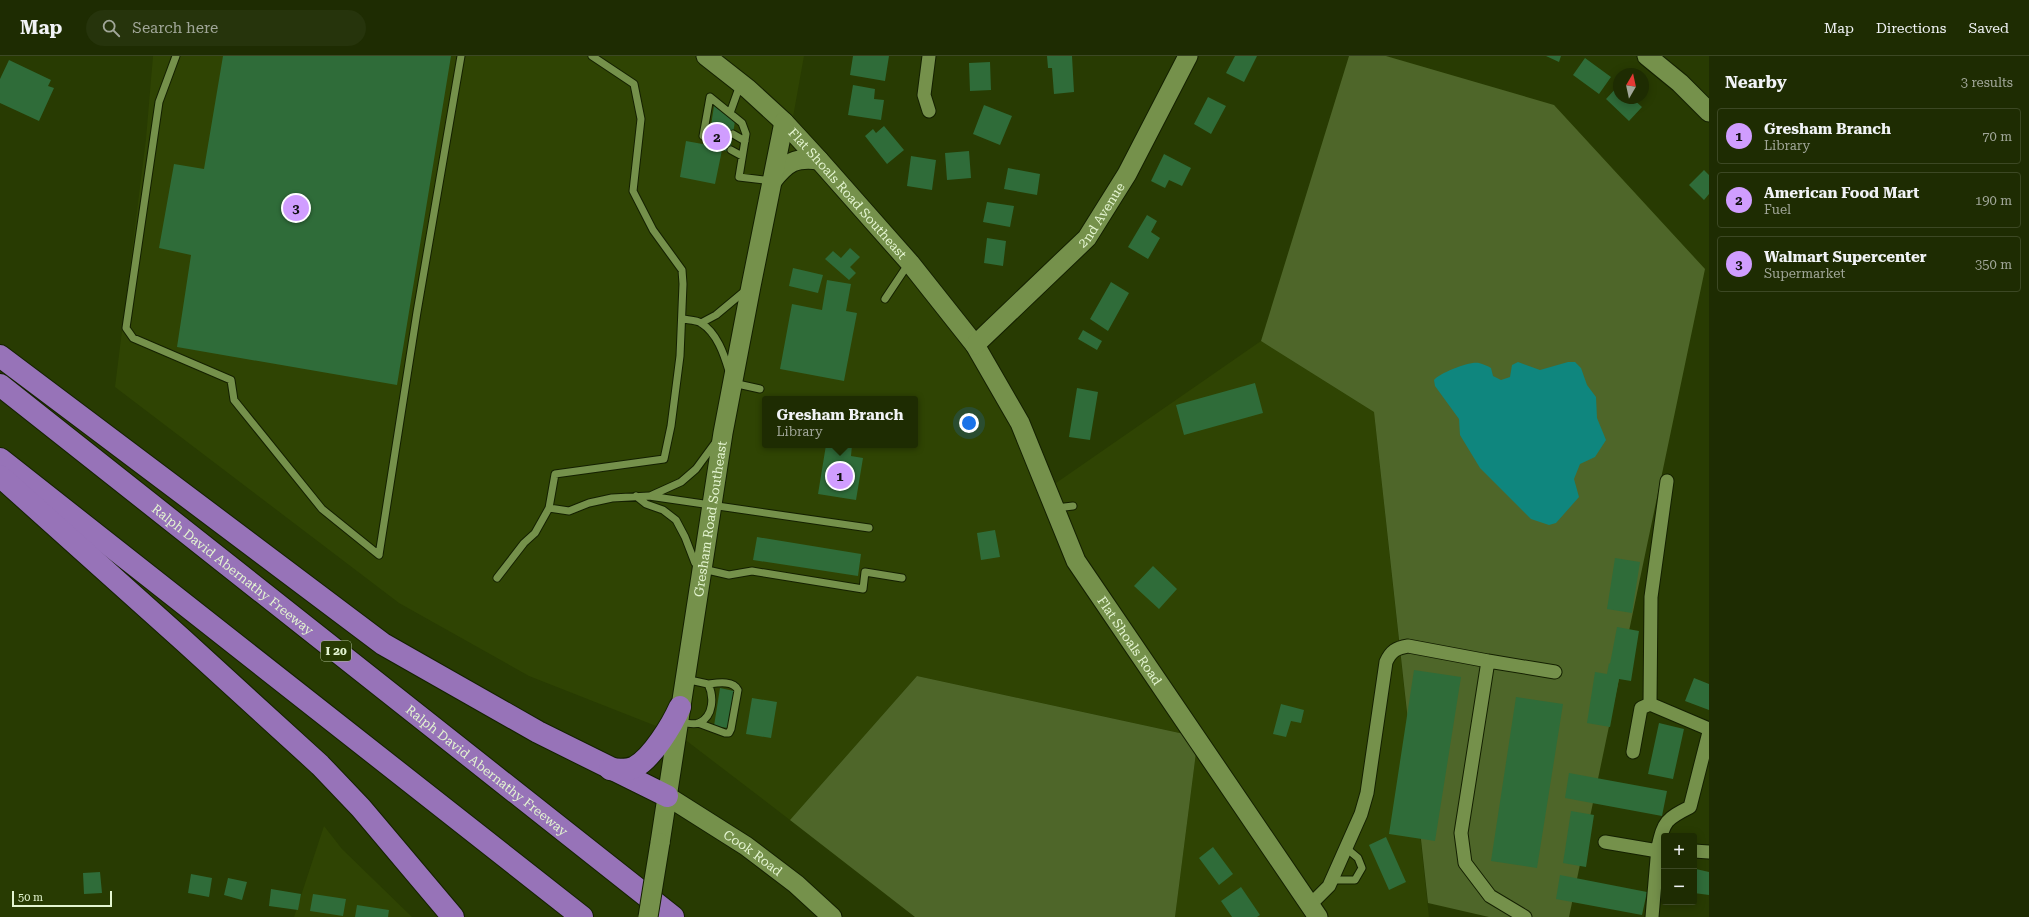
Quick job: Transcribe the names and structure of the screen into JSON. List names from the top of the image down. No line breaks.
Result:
{"streets":{"highway":["Ralph David Abernathy Freeway","I 20"],"street":["Flat Shoals Road Southeast","2nd Avenue","Gresham Road Southeast","Flat Shoals Road","Cook Road"]},"crossings":[["Flat Shoals Road Southeast","2nd Avenue"],["Flat Shoals Road Southeast","Gresham Road Southeast"],["Flat Shoals Road Southeast","Flat Shoals Road"],["2nd Avenue","Flat Shoals Road"],["Gresham Road Southeast","Cook Road"]],"scale_bar":"50 m","north":"top","page":{"header":"Map","search":"Search here","nav":["Map","Directions","Saved"],"heading":["Nearby","3 results"],"list":[{"mark":"1","name":"Gresham Branch","note":"Library","value":"70 m"},{"mark":"2","name":"American Food Mart","note":"Fuel","value":"190 m"},{"mark":"3","name":"Walmart Supercenter","note":"Supermarket","value":"350 m"}],"pins":["2","3","1"],"popup":["Gresham Branch","Library"],"map_buttons":["+","−"],"scale":"50 m"}}
